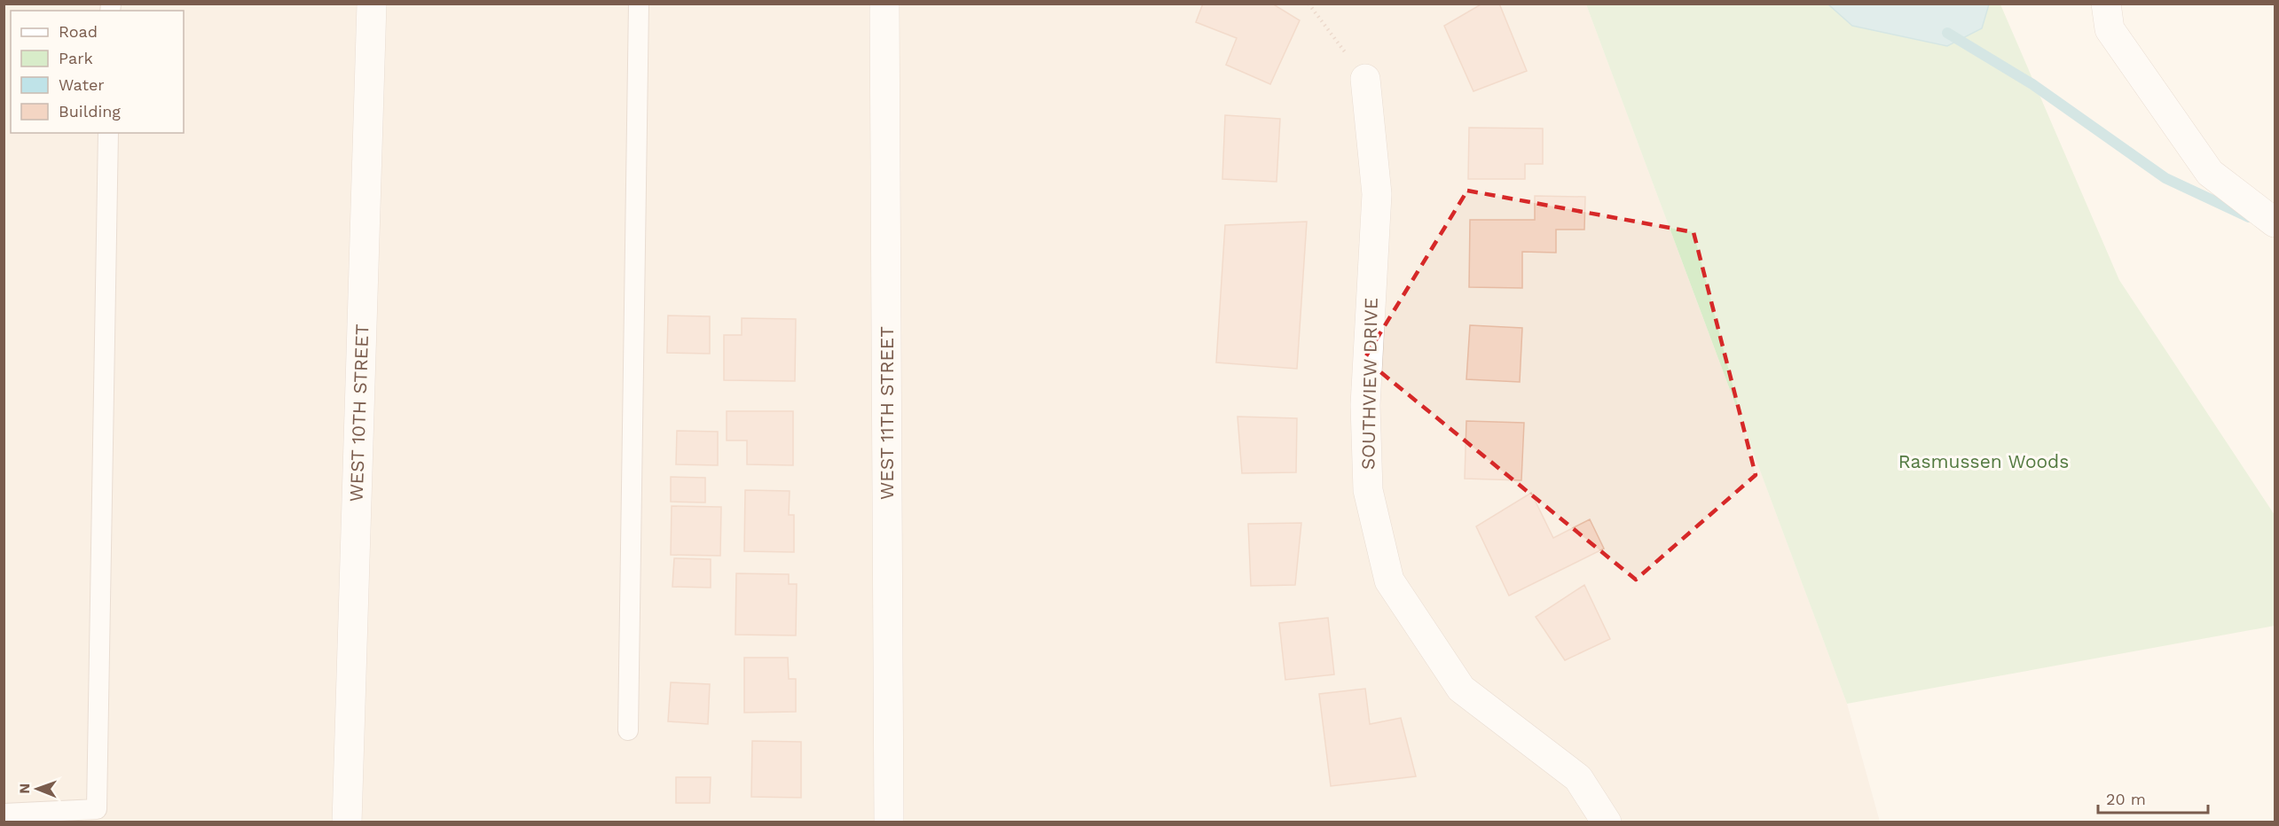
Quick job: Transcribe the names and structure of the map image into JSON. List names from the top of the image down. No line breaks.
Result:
{"streets":{"street":["SOUTHVIEW DRIVE","WEST 10TH STREET","WEST 11TH STREET"]},"parks":["Rasmussen Woods"],"legend":["Road","Park","Water","Building"],"scale_bar":"20 m","north":"left"}
